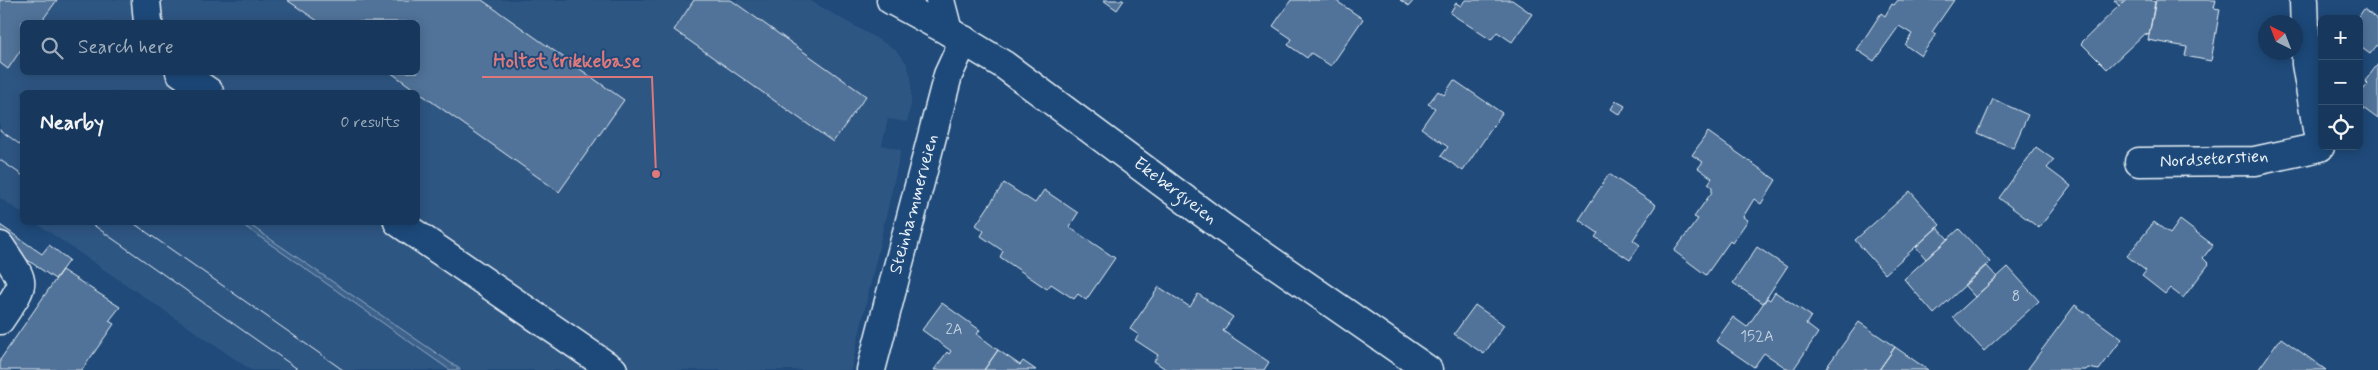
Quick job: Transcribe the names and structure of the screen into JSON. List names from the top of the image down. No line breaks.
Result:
{"streets":{"main road":["Nordseterstien","Ekebergveien","Steinhammerveien"]},"crossings":[["Ekebergveien","Steinhammerveien"]],"places":["Holtet trikkebase"],"house_numbers":["8","2A","152A"],"north":"top left","page":{"map_buttons":["+","−"],"search":"Search here","heading":["Nearby","0 results"]}}
